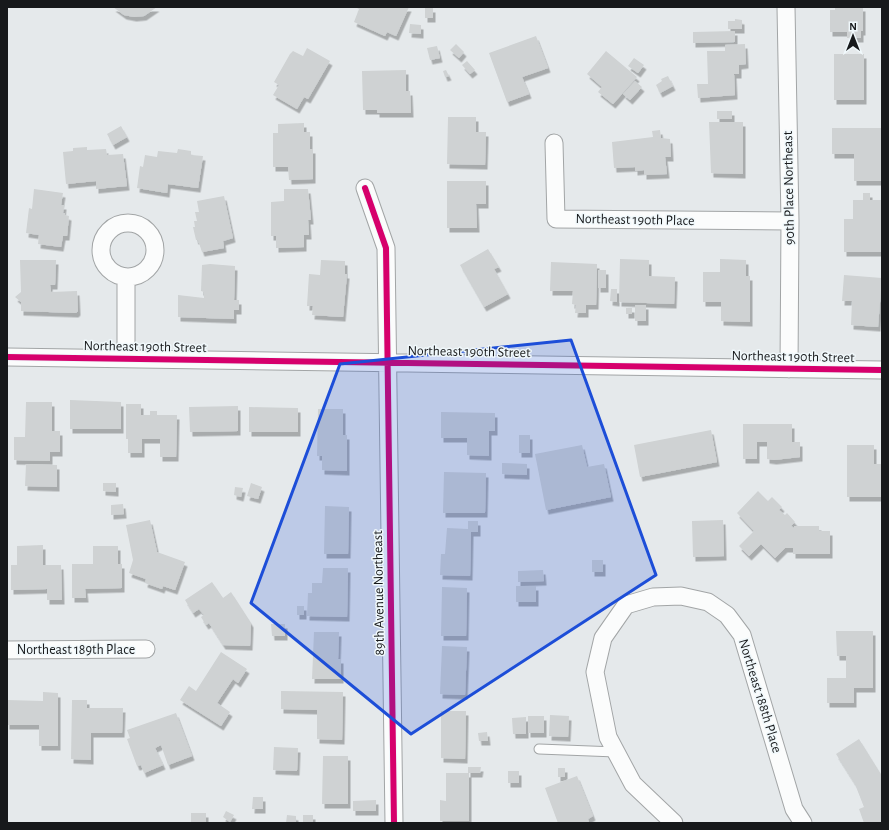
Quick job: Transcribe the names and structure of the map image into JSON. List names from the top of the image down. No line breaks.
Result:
{"streets":{"street":["90th Place Northeast","Northeast 190th Place","Northeast 190th Street","89th Avenue Northeast","Northeast 189th Place","Northeast 188th Place"]},"crossings":[["90th Place Northeast","Northeast 190th Place"],["90th Place Northeast","Northeast 190th Street"],["Northeast 190th Street","89th Avenue Northeast"]],"north":"top"}
